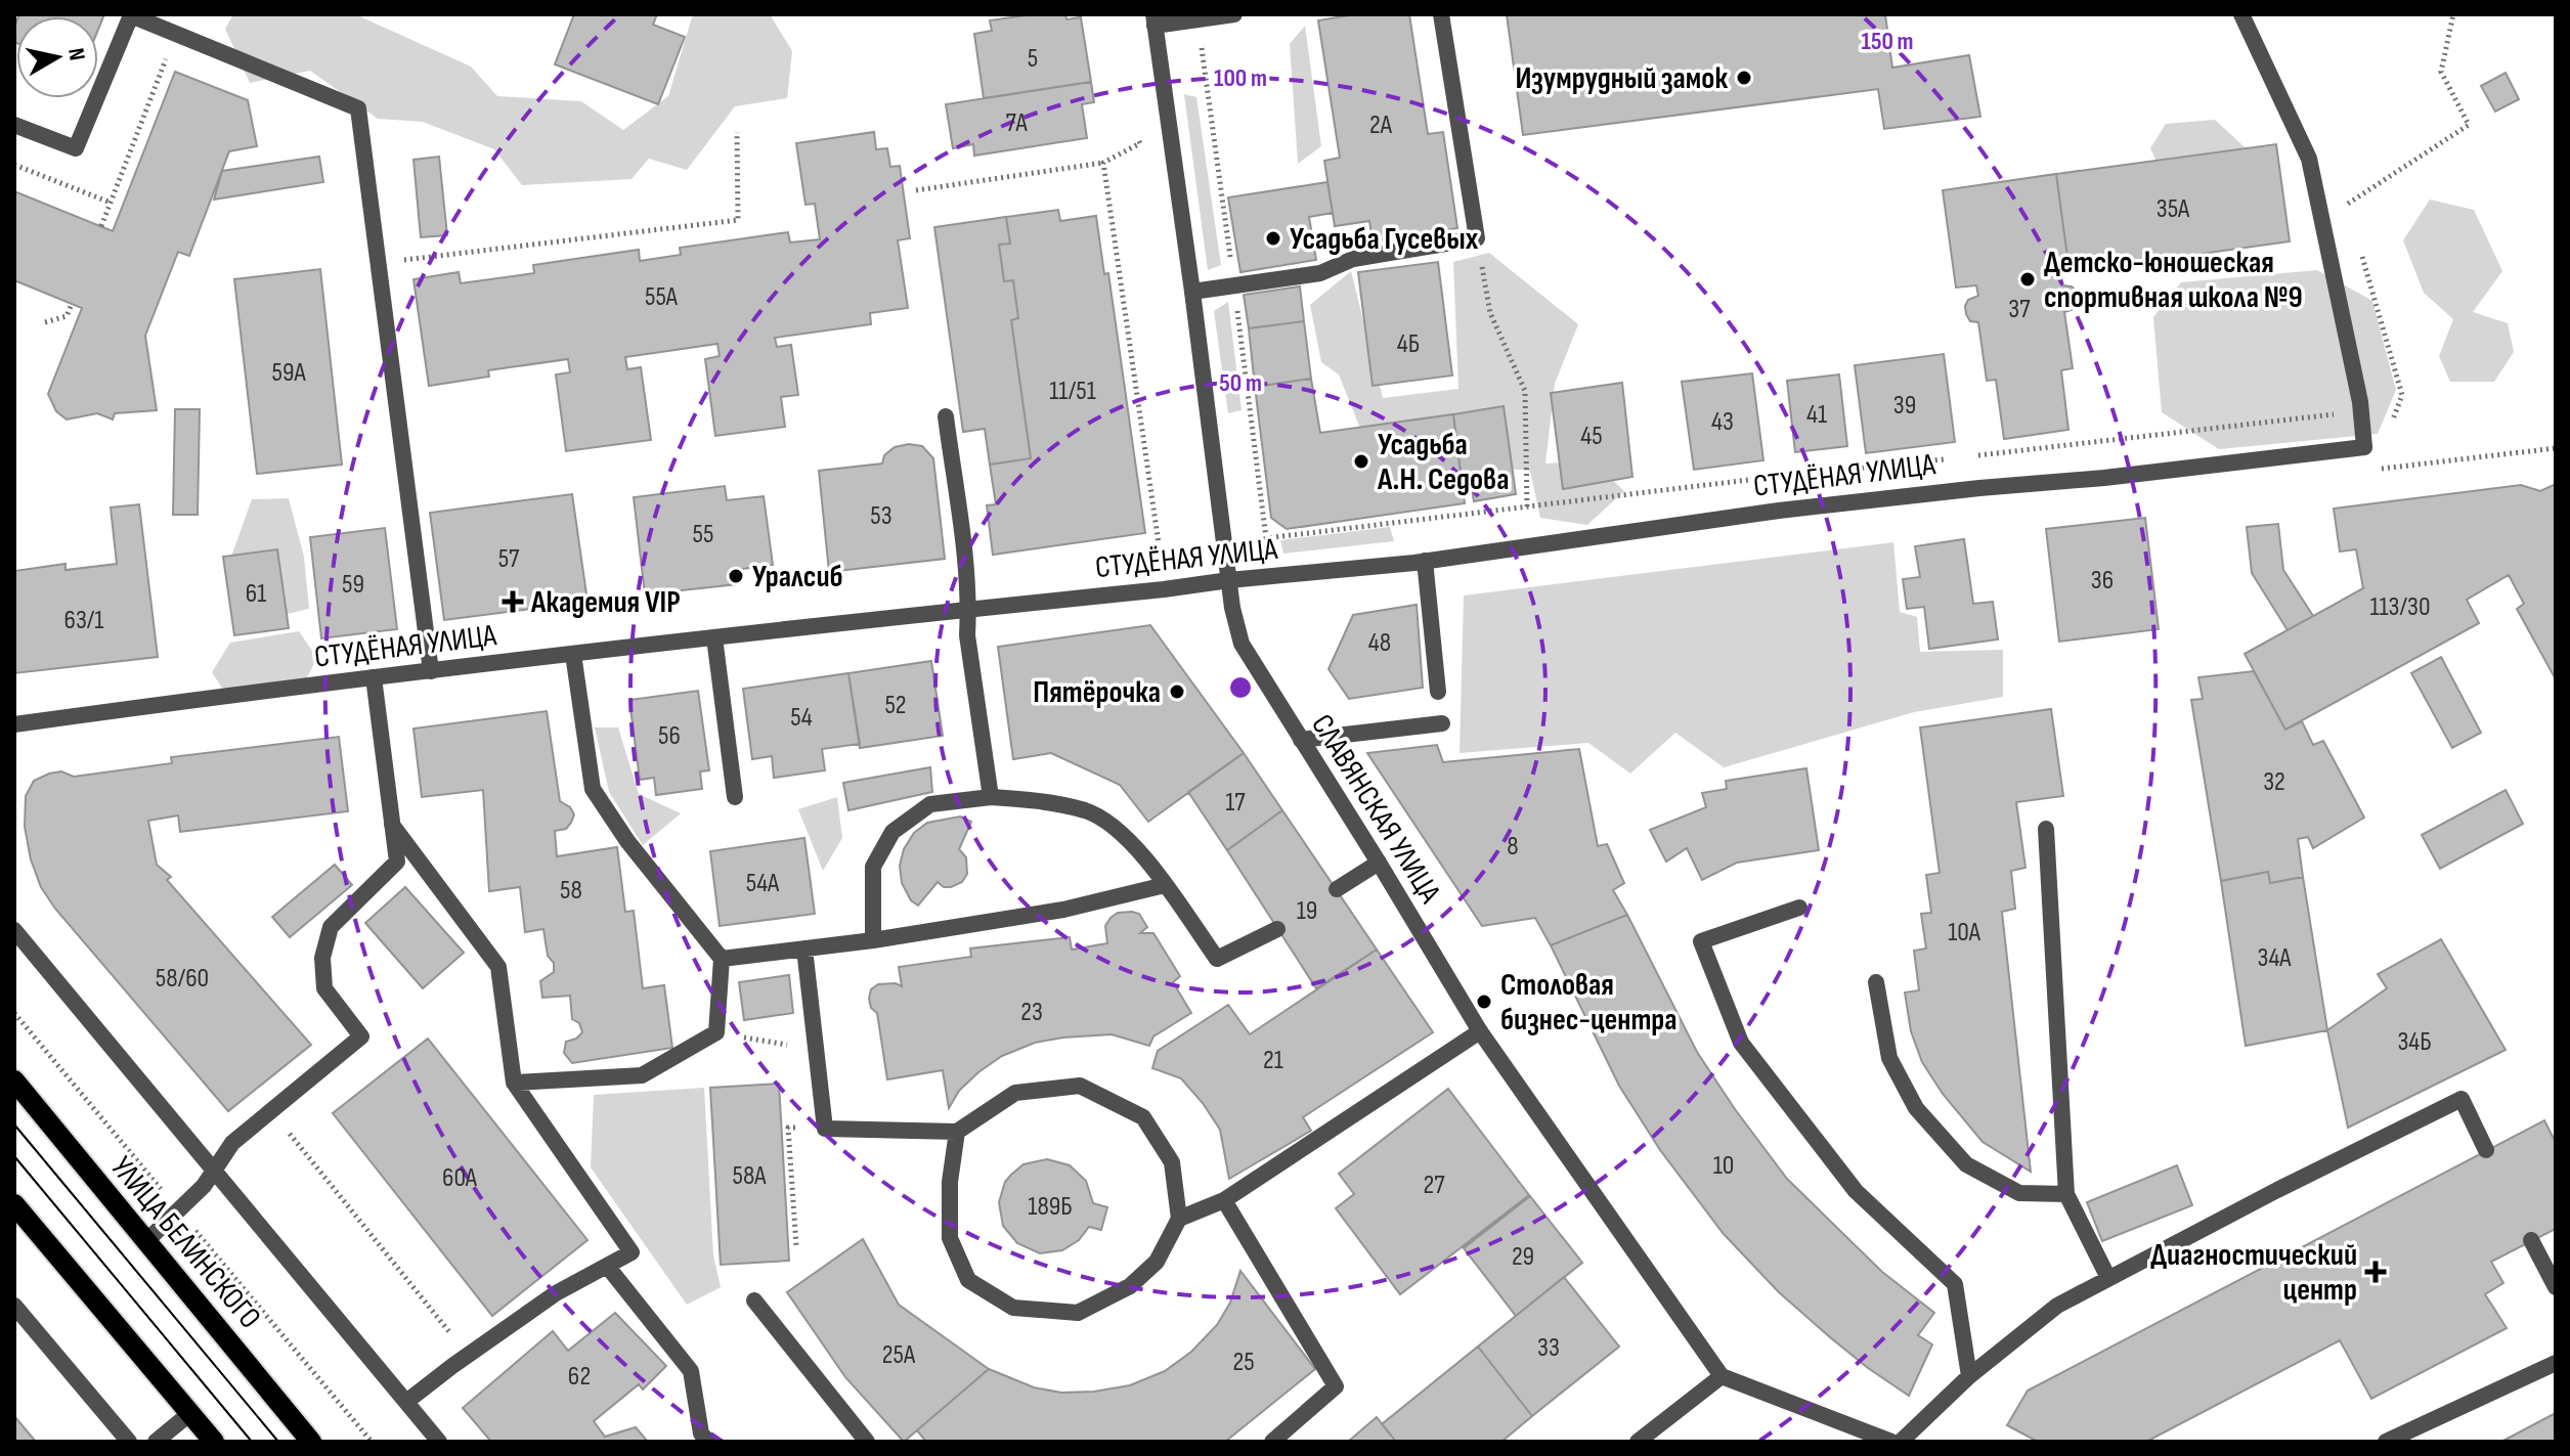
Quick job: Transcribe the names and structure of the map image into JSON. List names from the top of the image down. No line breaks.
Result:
{"streets":{"main road":["УЛИЦА БЕЛИНСКОГО"],"street":["СТУДЁНАЯ УЛИЦА","СЛАВЯНСКАЯ УЛИЦА"]},"crossings":[["СТУДЁНАЯ УЛИЦА","СЛАВЯНСКАЯ УЛИЦА"]],"places":{"other":["Изумрудный замок","Усадьба Гусевых","Детско-юношеская спортивная школа №9","Усадьба А.Н. Седова","Уралсиб","Пятёрочка","Столовая бизнес-центра"],"health":["Академия VIP","Диагностический центр"]},"house_numbers":["5","7А","2А","35А","55А","37","4Б","59А","11/51","39","41","43","45","53","55","57","36","59","61","113/30","63/1","48","52","54","56","32","17","8","54А","58","19","10А","34А","58/60","23","34Б","21","10","58А","60А","27","189Б","29","33","25А","25","62"],"north":"right","rings":["150 m","100 m","50 m"]}
